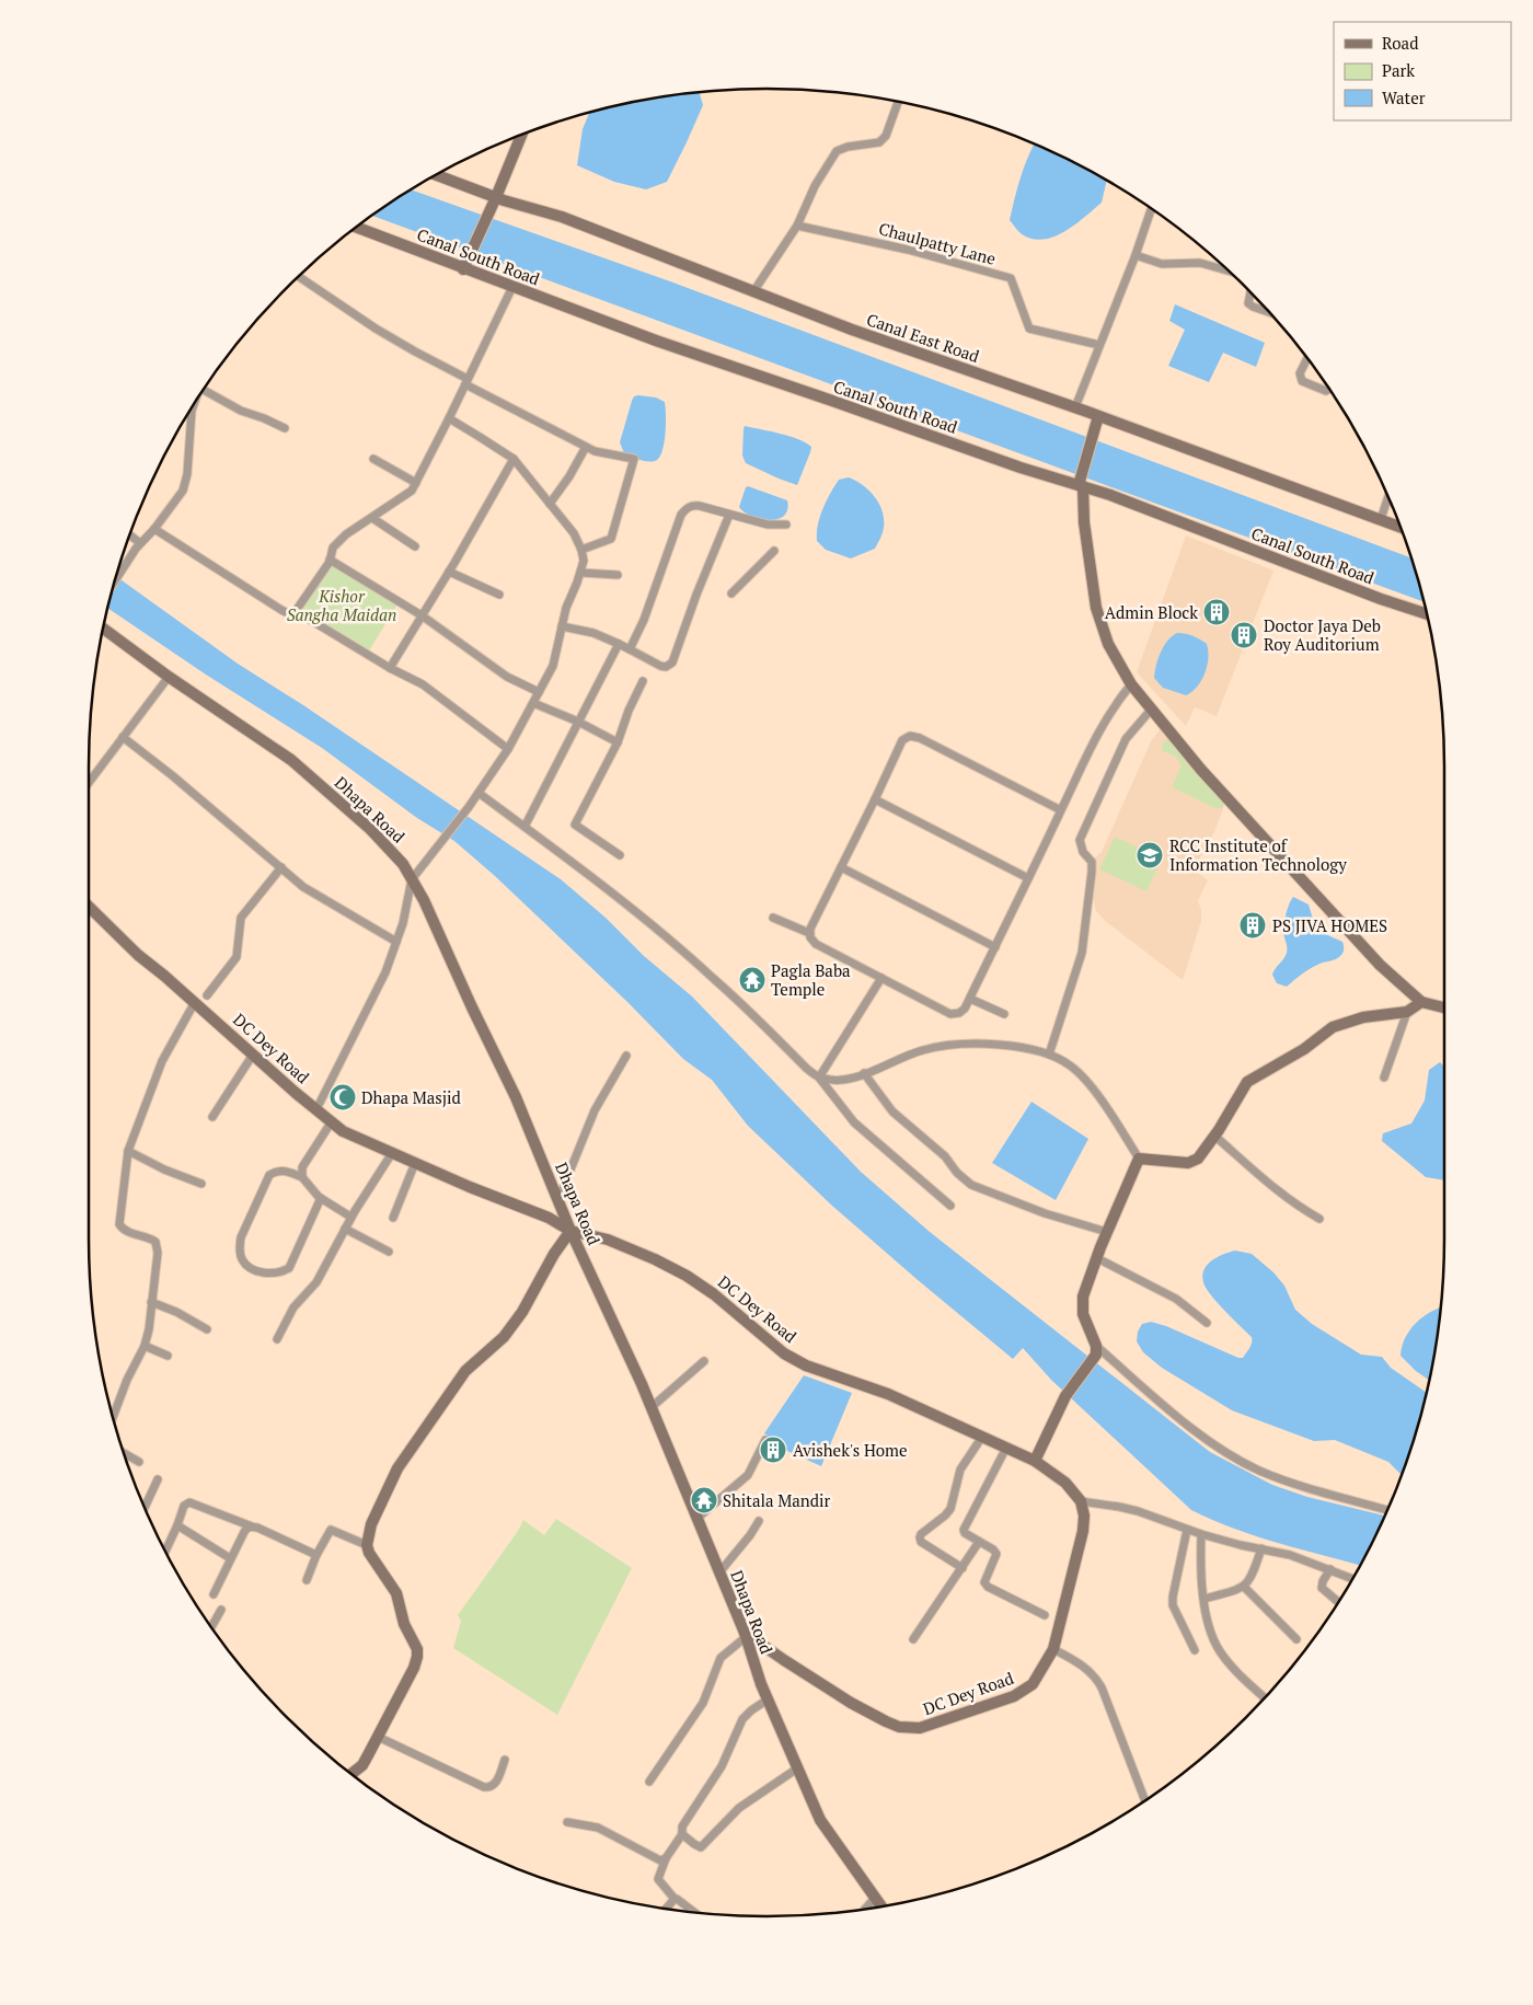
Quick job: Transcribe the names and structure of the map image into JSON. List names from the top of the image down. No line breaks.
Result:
{"streets":{"street":["Chaulpatty Lane","Canal South Road","Canal East Road","Dhapa Road","DC Dey Road"]},"crossings":[["Dhapa Road","DC Dey Road"]],"parks":["Kishor Sangha Maidan"],"places":{"building":["Admin Block","Doctor Jaya Deb Roy Auditorium","PS JIVA HOMES","Avishek's Home"],"school or university":["RCC Institute of Information Technology"],"temple":["Pagla Baba Temple","Shitala Mandir"],"mosque":["Dhapa Masjid"]},"legend":["Road","Park","Water"]}
